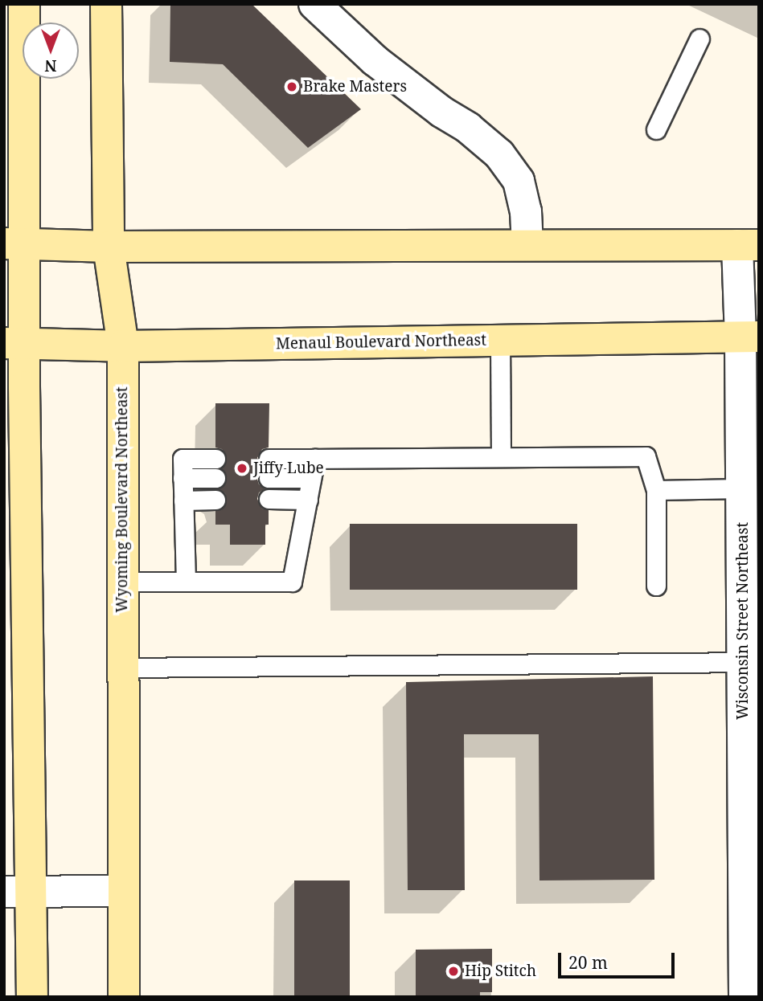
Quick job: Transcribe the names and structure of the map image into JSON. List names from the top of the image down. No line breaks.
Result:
{"streets":{"main road":["Menaul Boulevard Northeast","Wyoming Boulevard Northeast"],"street":["Wisconsin Street Northeast"]},"crossings":[["Menaul Boulevard Northeast","Wyoming Boulevard Northeast"],["Menaul Boulevard Northeast","Wisconsin Street Northeast"]],"places":["Brake Masters","Jiffy Lube","Hip Stitch"],"scale_bar":"20 m","north":"bottom"}
